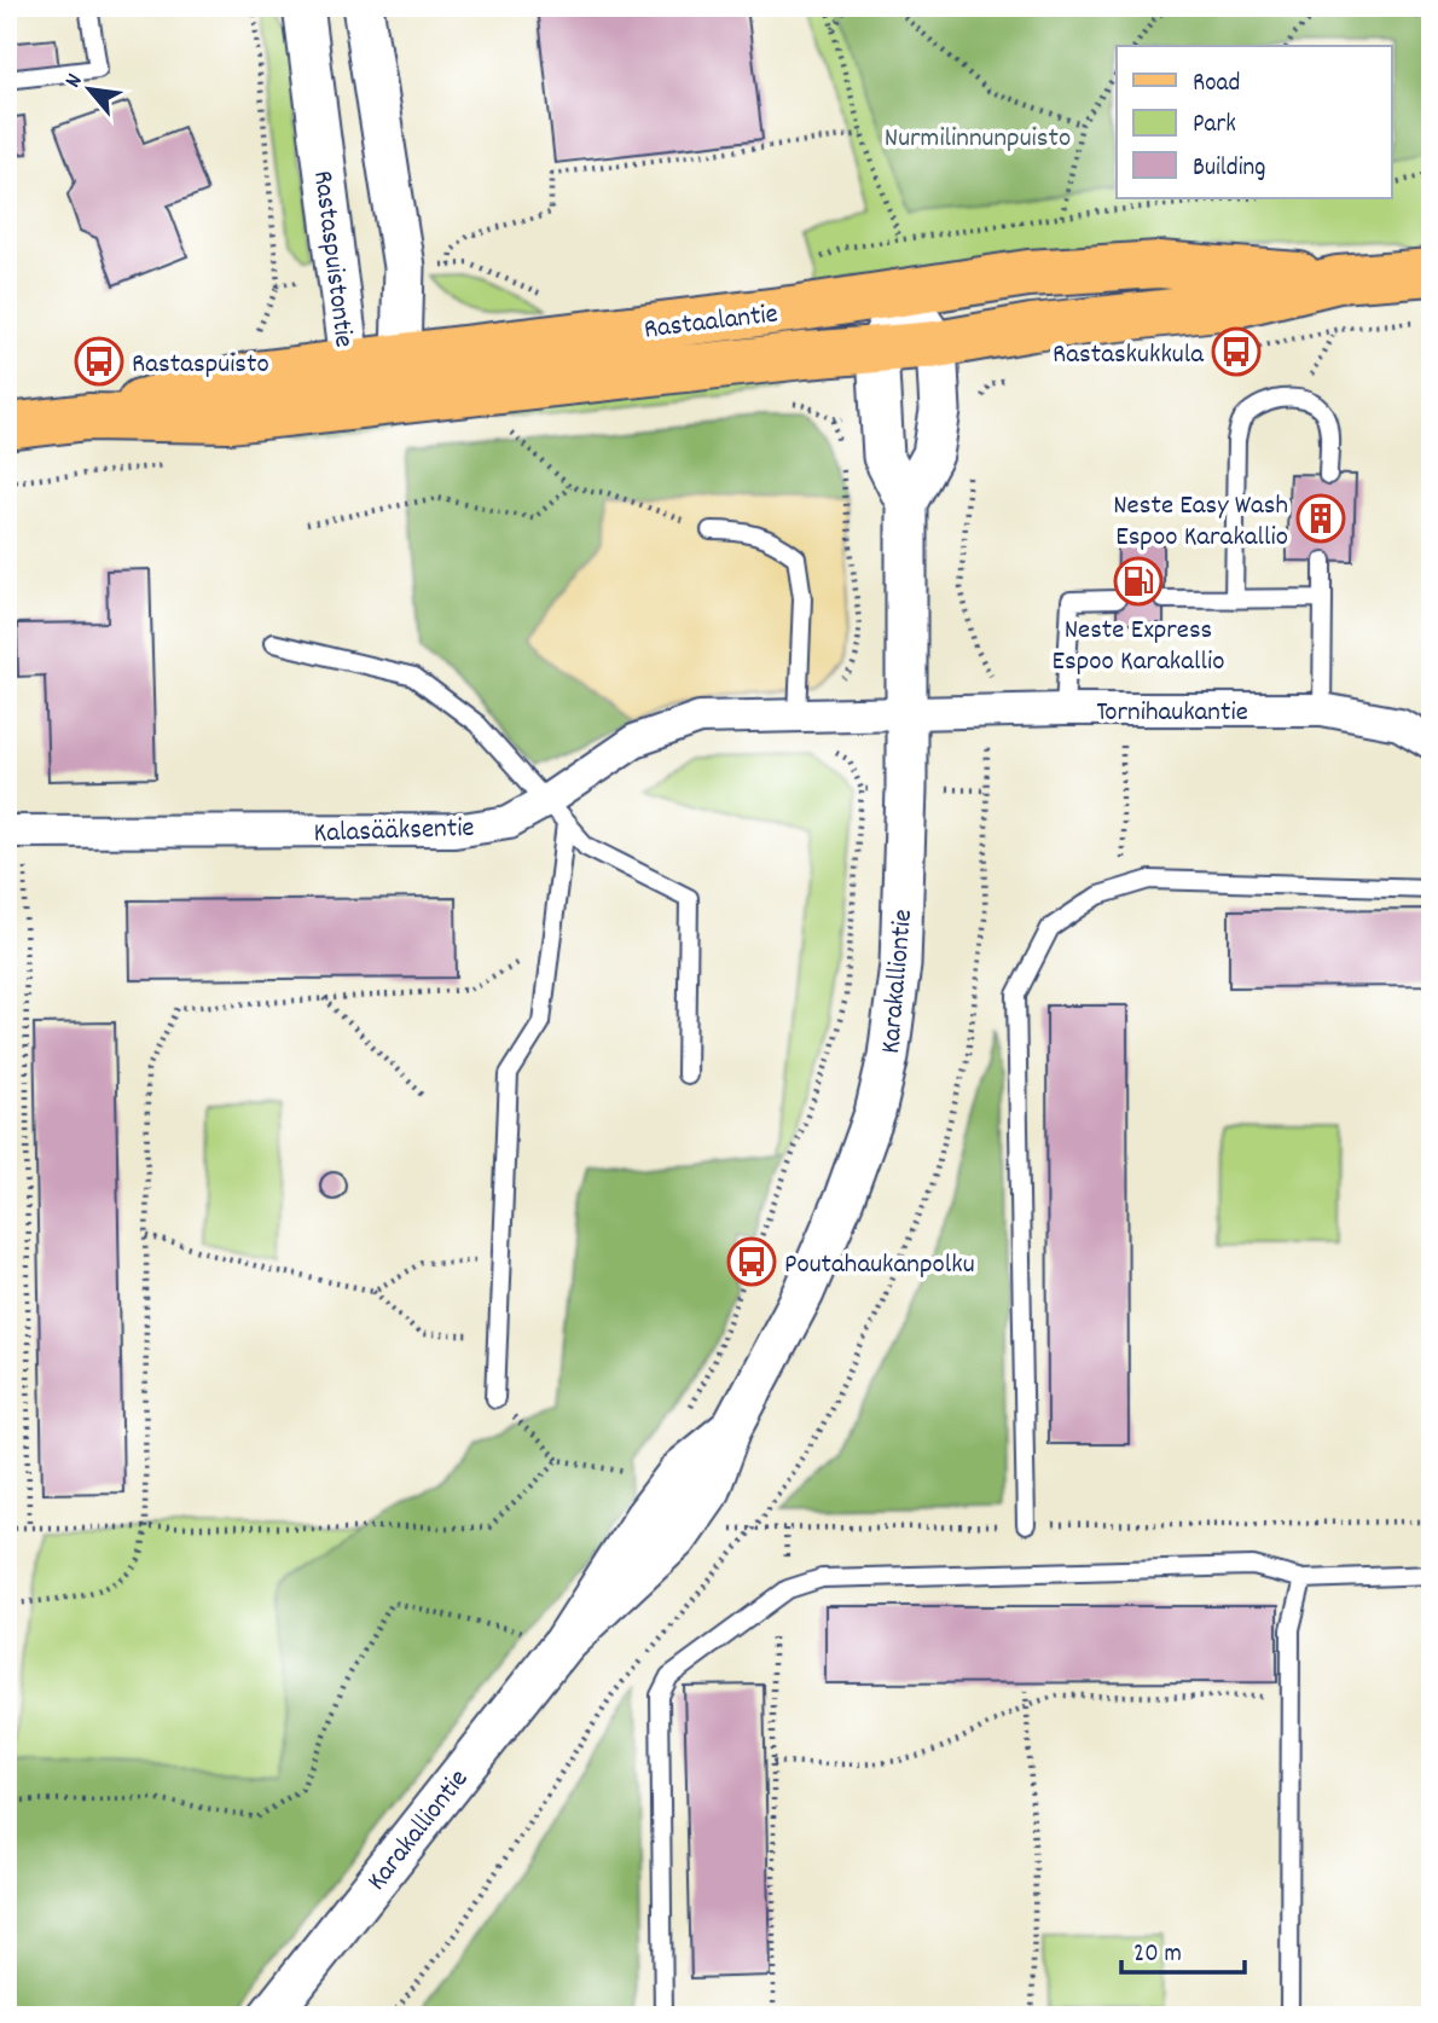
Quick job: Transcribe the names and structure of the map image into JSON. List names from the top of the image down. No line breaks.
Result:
{"streets":{"main road":["Rastaalantie"],"street":["Rastaspuistontie","Tornihaukantie","Kalasääksentie","Karakalliontie"]},"crossings":[["Rastaspuistontie","Rastaalantie"],["Rastaalantie","Karakalliontie"],["Tornihaukantie","Kalasääksentie"],["Tornihaukantie","Karakalliontie"],["Kalasääksentie","Karakalliontie"]],"parks":["Nurmilinnunpuisto"],"places":{"bus stop":["Rastaskukkula","Rastaspuisto","Poutahaukanpolku"],"building":["Neste Easy Wash Espoo Karakallio"],"fuel station":["Neste Express Espoo Karakallio"]},"legend":["Road","Park","Building"],"scale_bar":"20 m","north":"top left"}
